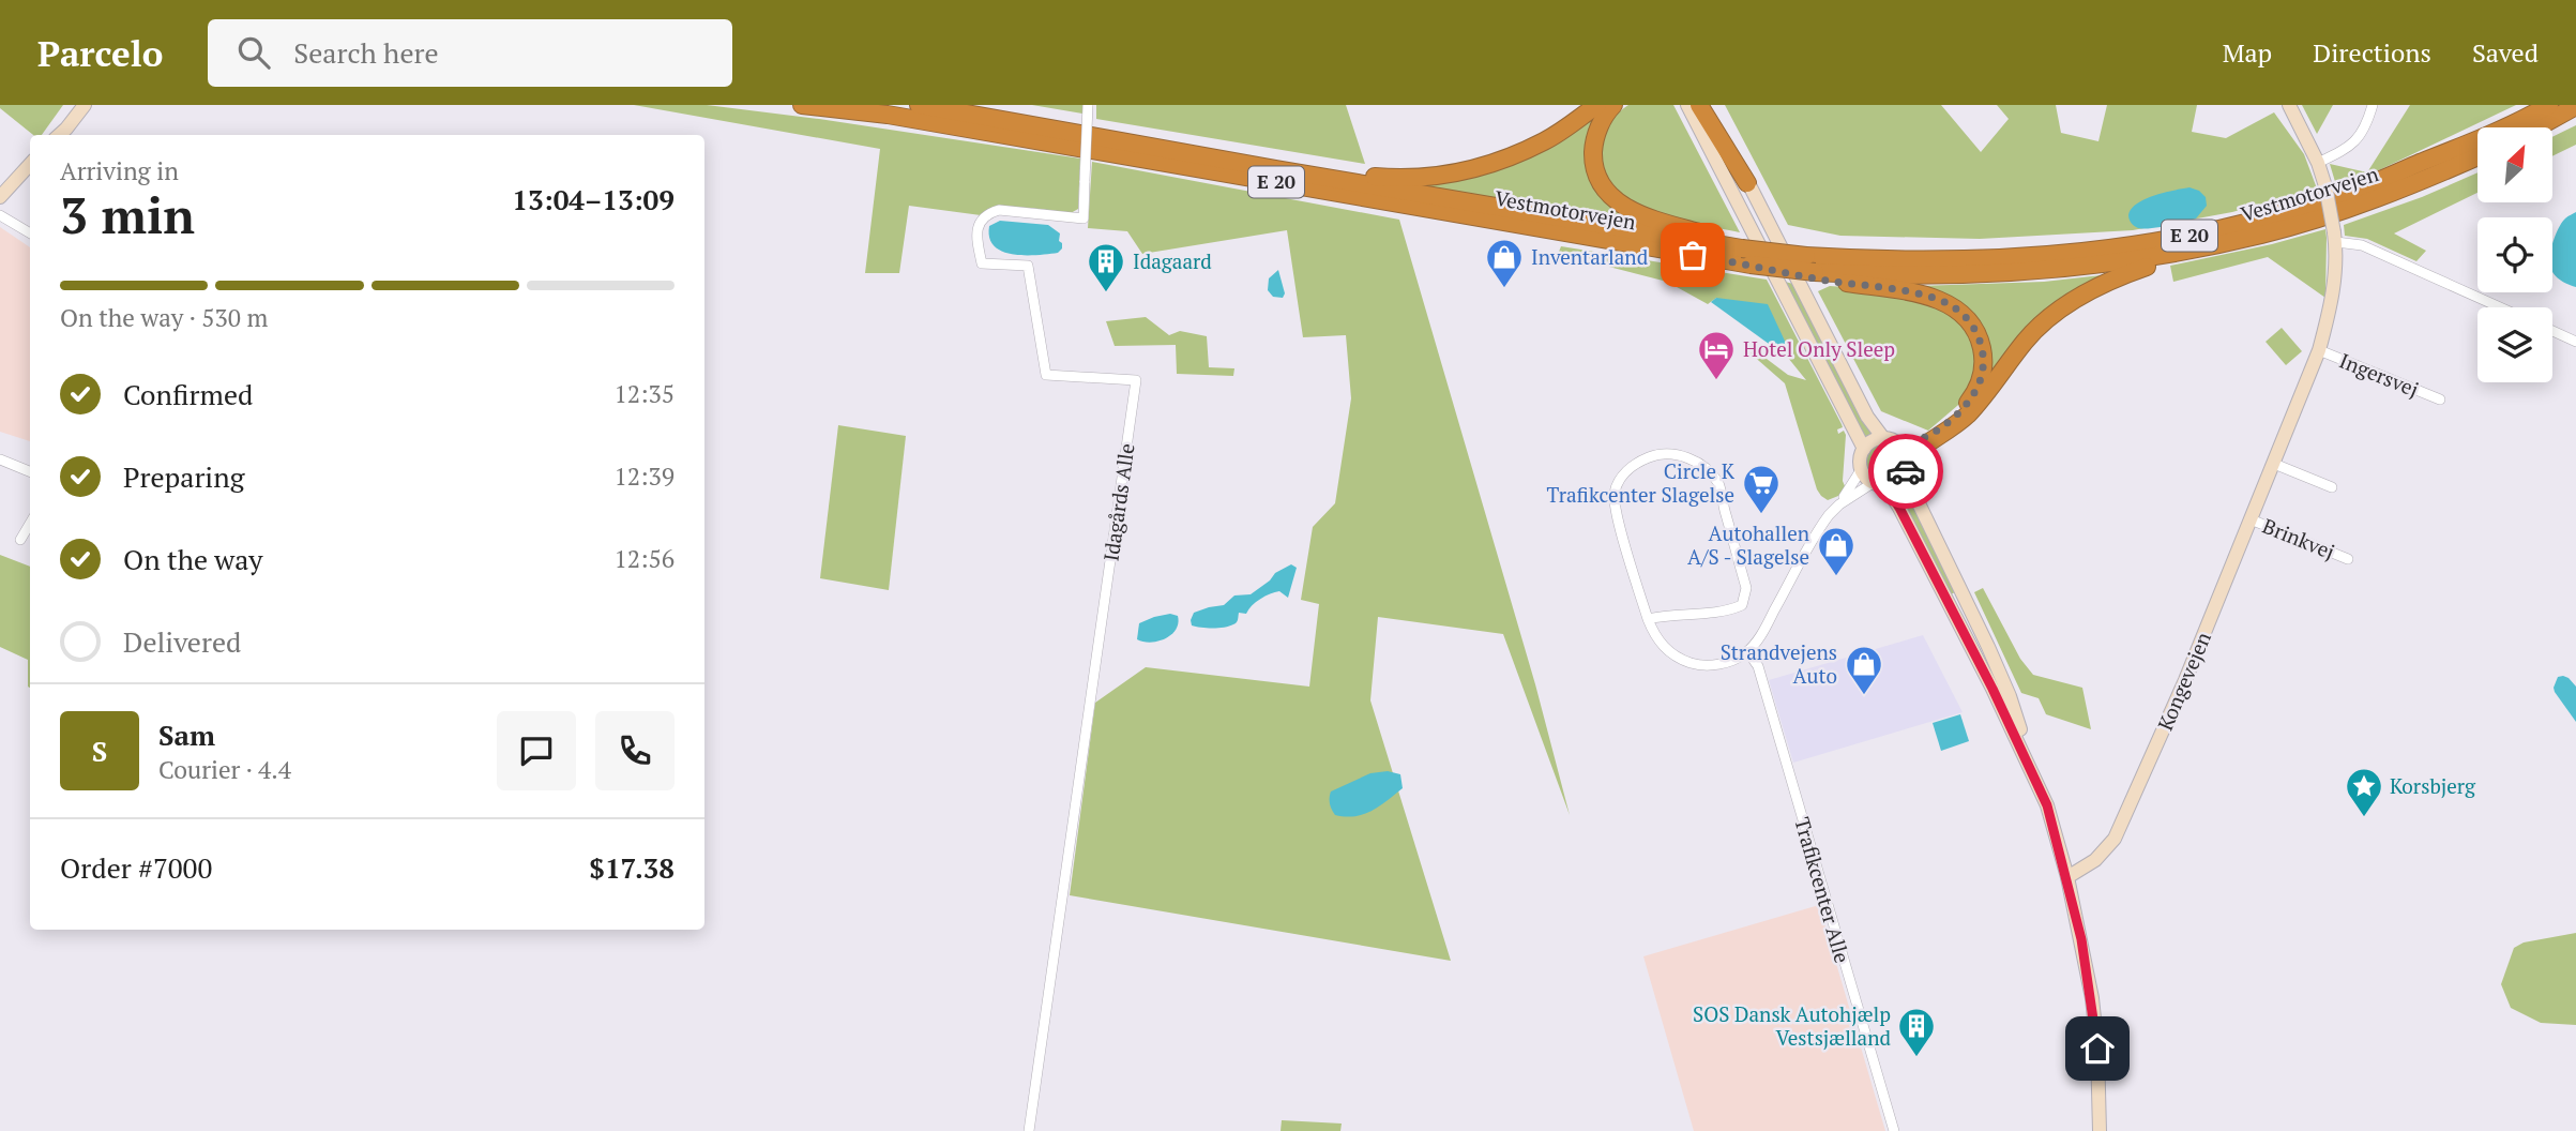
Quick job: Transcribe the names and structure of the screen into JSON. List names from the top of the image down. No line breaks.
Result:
{"streets":{"highway":["E 20","Vestmotorvejen"],"street":["Ingersvej","Idagårds Alle","Brinkvej","Kongevejen","Trafikcenter Alle"]},"crossings":[["Ingersvej","Kongevejen"],["Brinkvej","Kongevejen"]],"places":{"shop":["Inventarland","Autohallen A/S - Slagelse","Strandvejens Auto"],"building":["Idagaard","SOS Dansk Autohjælp Vestsjælland"],"hotel":["Hotel Only Sleep"],"supermarket":["Circle K Trafikcenter Slagelse"],"place":["Korsbjerg"]},"north":"top right","page":{"header":"Parcelo","search":"Search here","nav":["Map","Directions","Saved"],"heading":["3 min","Arriving in","13:04–13:09"],"panel":["Sam","Courier · 4.4","Order #7000","$17.38"],"bar":"On the way · 530 m","list":[["Confirmed","12:35"],["Preparing","12:39"],["On the way","12:56"],"Delivered"],"round":"S"}}
